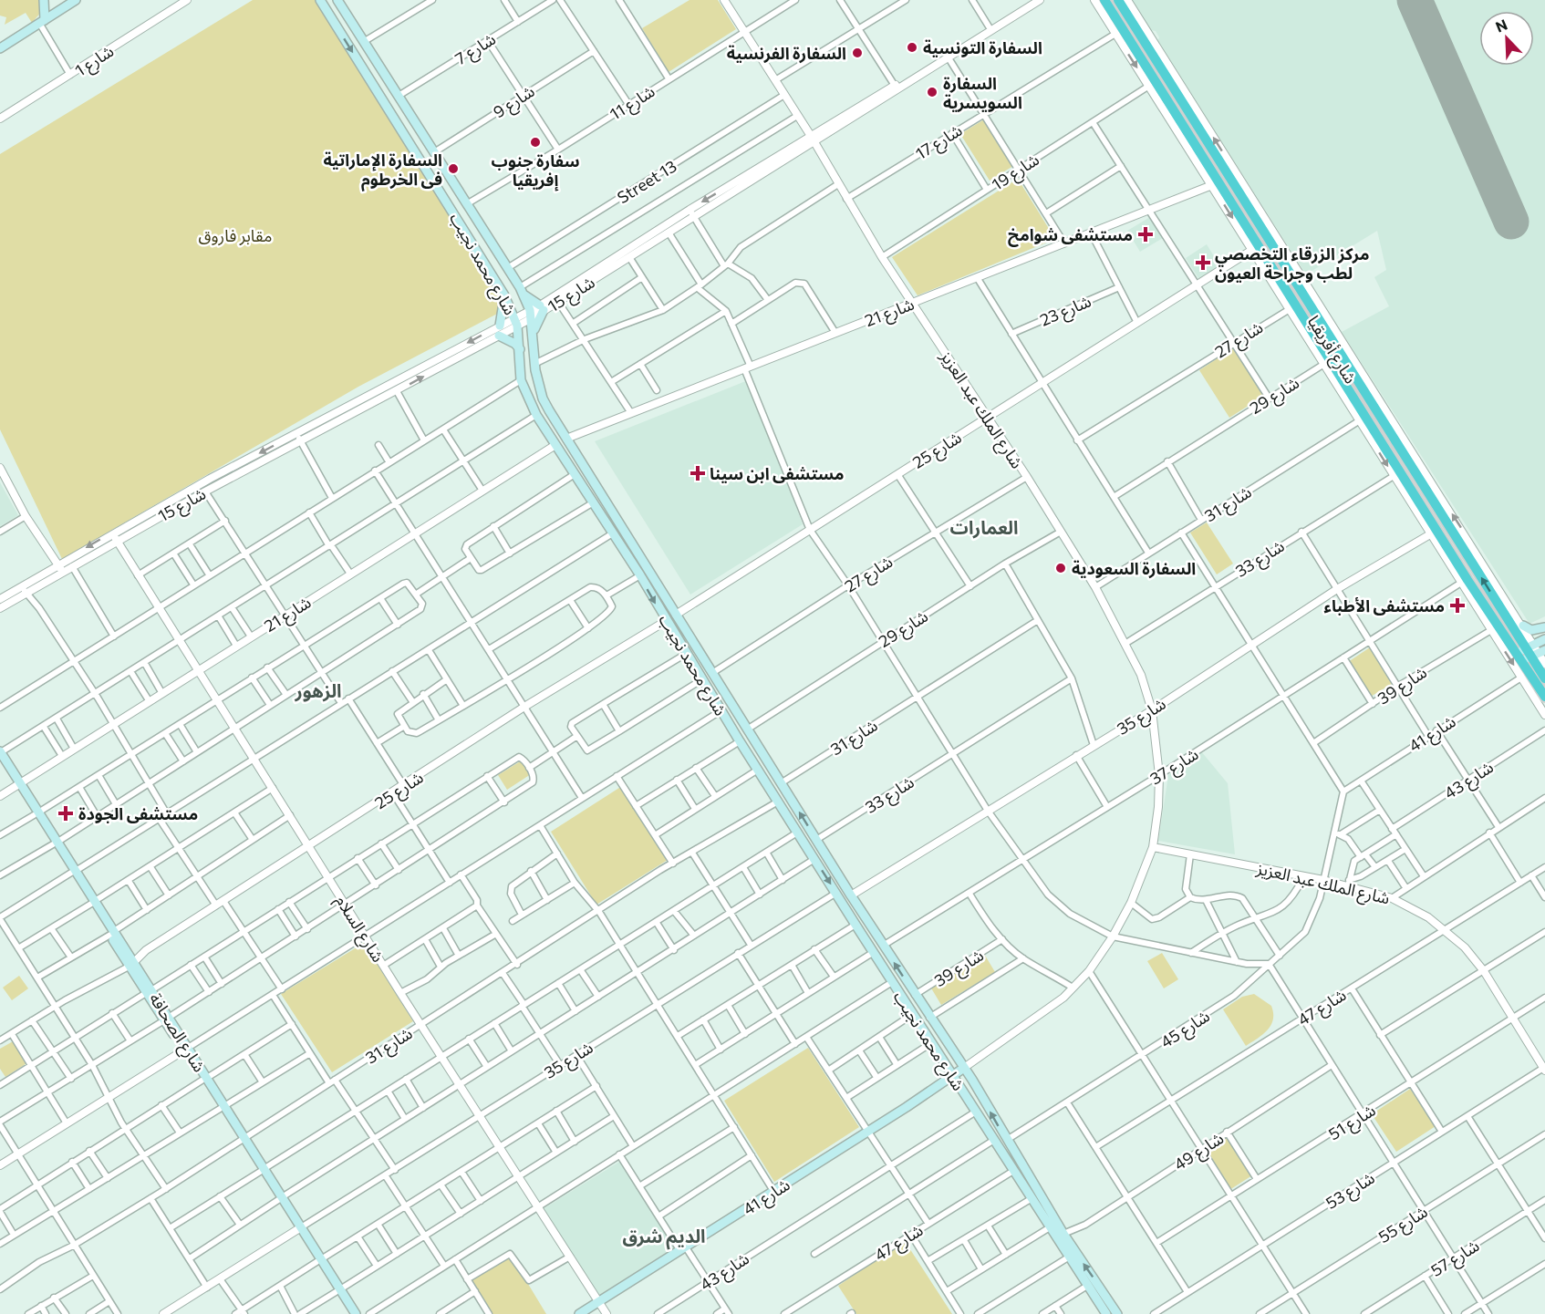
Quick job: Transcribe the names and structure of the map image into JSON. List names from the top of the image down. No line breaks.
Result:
{"streets":{"highway":["شارع أفريقيا"],"main road":["شارع محمد نجيب","شارع 41","شارع الصحافة"],"street":["شارع 7","شارع 1","شارع 9","شارع 11","شارع 17","شارع 19","Street 13","شارع 15","شارع 23","شارع 21","شارع 27","شارع 29","شارع الملك عبد العزيز","شارع 25","شارع 31","شارع 33","شارع 39","شارع 35","شارع 37","شارع 43","شارع السلام","شارع 47","شارع 45","شارع 51","شارع 49","شارع 53","شارع 55","شارع 57"]},"crossings":[["شارع 7","شارع محمد نجيب"],["شارع 9","شارع محمد نجيب"],["شارع 11","شارع محمد نجيب"],["شارع 11","شارع الملك عبد العزيز"],["شارع 17","شارع أفريقيا"],["شارع 17","شارع الملك عبد العزيز"],["شارع 19","شارع أفريقيا"],["شارع 19","شارع الملك عبد العزيز"],["Street 13","شارع محمد نجيب"],["Street 13","شارع الملك عبد العزيز"],["شارع محمد نجيب","شارع 15"],["شارع محمد نجيب","شارع 21"],["شارع محمد نجيب","شارع 27"],["شارع محمد نجيب","شارع 29"],["شارع محمد نجيب","شارع الملك عبد العزيز"],["شارع محمد نجيب","شارع 25"],["شارع محمد نجيب","شارع 31"],["شارع محمد نجيب","شارع 33"],["شارع محمد نجيب","شارع 39"],["شارع محمد نجيب","شارع 35"],["شارع محمد نجيب","شارع 41"],["شارع محمد نجيب","شارع 37"],["شارع محمد نجيب","شارع 43"],["شارع محمد نجيب","شارع 47"],["شارع محمد نجيب","شارع 45"],["شارع محمد نجيب","شارع 49"],["شارع 15","شارع الملك عبد العزيز"],["شارع 15","شارع السلام"],["شارع 21","شارع أفريقيا"],["شارع 21","شارع الملك عبد العزيز"],["شارع 21","شارع السلام"],["شارع 21","شارع الصحافة"],["شارع 27","شارع أفريقيا"],["شارع 27","شارع الملك عبد العزيز"],["شارع أفريقيا","شارع 29"],["شارع أفريقيا","شارع 25"],["شارع أفريقيا","شارع 31"],["شارع أفريقيا","شارع 33"],["شارع أفريقيا","شارع 39"],["شارع أفريقيا","شارع 35"],["شارع أفريقيا","شارع 41"],["شارع أفريقيا","شارع 37"],["شارع 29","شارع الملك عبد العزيز"],["شارع الملك عبد العزيز","شارع 25"],["شارع الملك عبد العزيز","شارع 31"],["شارع الملك عبد العزيز","شارع 33"],["شارع الملك عبد العزيز","شارع 35"],["شارع الملك عبد العزيز","شارع 41"],["شارع الملك عبد العزيز","شارع 37"],["شارع الملك عبد العزيز","شارع 47"],["شارع الملك عبد العزيز","شارع 45"],["شارع الملك عبد العزيز","شارع 51"],["شارع الملك عبد العزيز","شارع 53"],["شارع 25","شارع السلام"],["شارع 25","شارع الصحافة"],["شارع 31","شارع السلام"],["شارع 31","شارع الصحافة"],["شارع 35","شارع السلام"],["شارع 35","شارع الصحافة"],["شارع 41","شارع السلام"],["شارع 41","شارع 45"]],"districts":["العمارات","الزهور","الديم شرق"],"parks":["مقابر فاروق"],"places":{"other":["السفارة التونسية","السفارة الفرنسية","السفارة السويسرية","سفارة جنوب إفريقيا","السفارة الإماراتية فى الخرطوم","السفارة السعودية"],"health":["مستشفى شوامخ","مركز الزرقاء التخصصي لطب وجراحة العيون","مستشفى ابن سينا","مستشفی الأطباء","مستشفى الجودة"]},"north":"top left"}
